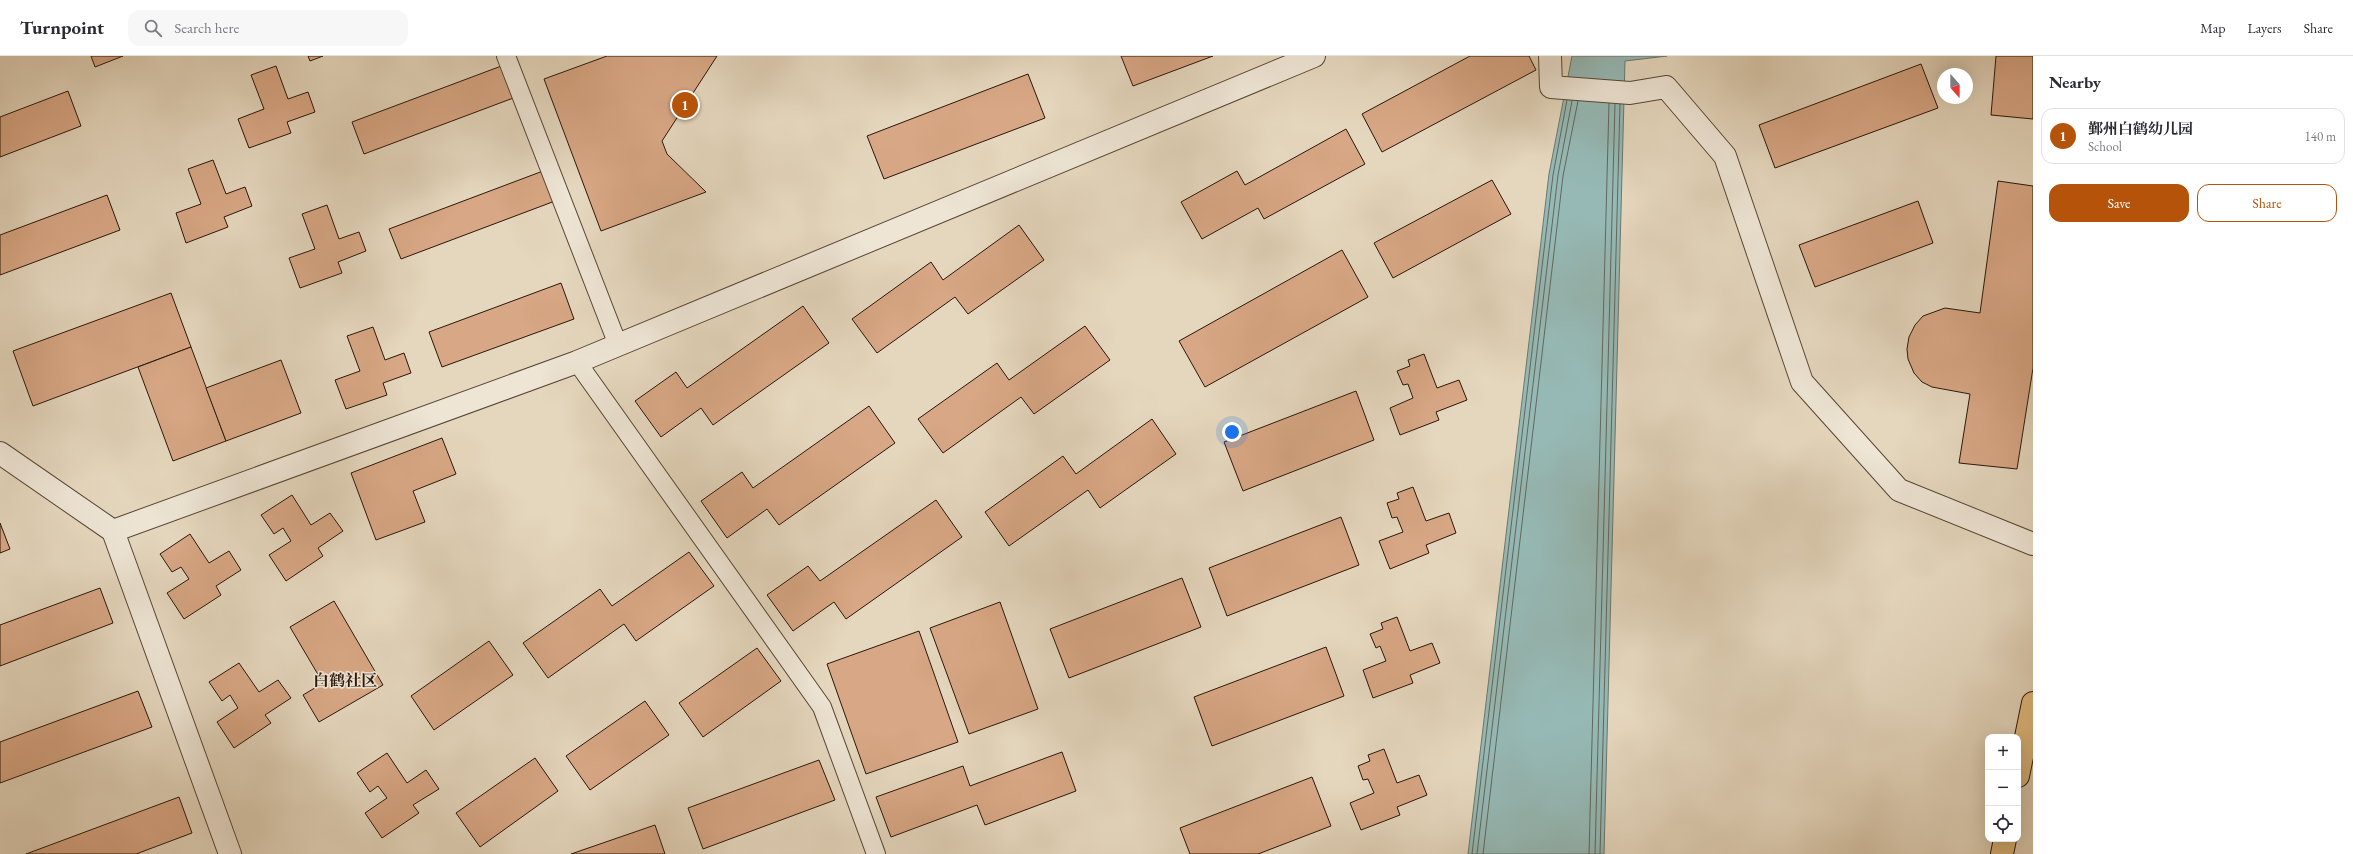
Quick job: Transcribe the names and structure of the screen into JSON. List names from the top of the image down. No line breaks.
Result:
{"districts":["白鹤社区"],"north":"bottom","page":{"header":"Turnpoint","search":"Search here","nav":["Map","Layers","Share"],"heading":"Nearby","pins":"1","list":[{"mark":"1","name":"鄞州白鹤幼儿园","note":"School","value":"140 m"}],"buttons":["Save","Share"],"map_buttons":["+","−"]}}
